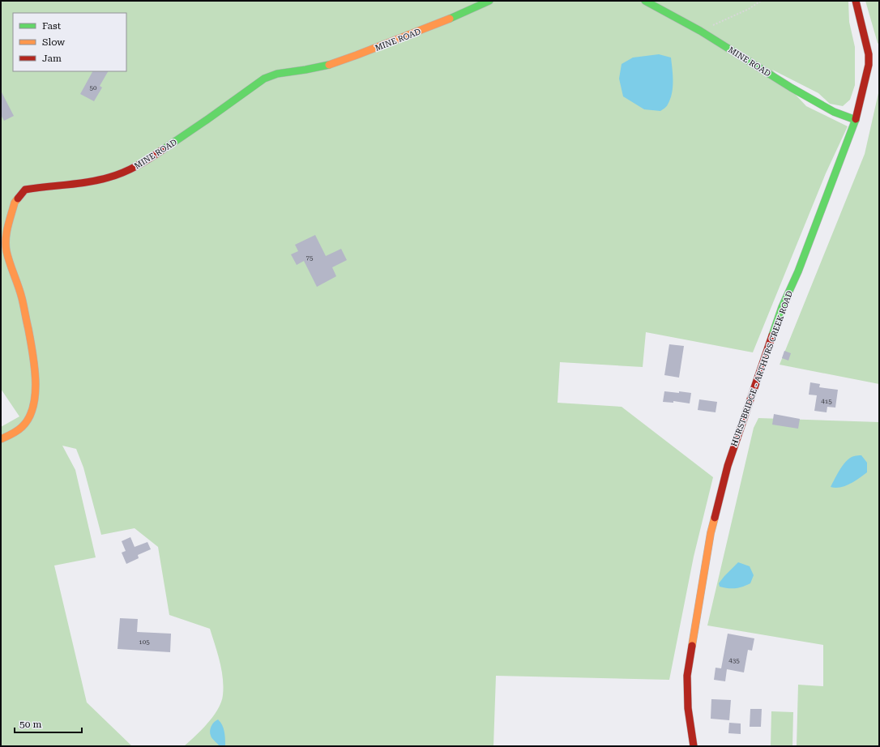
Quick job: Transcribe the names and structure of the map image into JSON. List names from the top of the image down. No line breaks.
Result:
{"streets":{"street":["MINE ROAD","HURSTBRIDGE - ARTHURS CREEK ROAD"]},"crossings":[["MINE ROAD","HURSTBRIDGE - ARTHURS CREEK ROAD"]],"house_numbers":["50","75","415","105","435"],"legend":["Fast","Slow","Jam"],"scale_bar":"50 m"}
